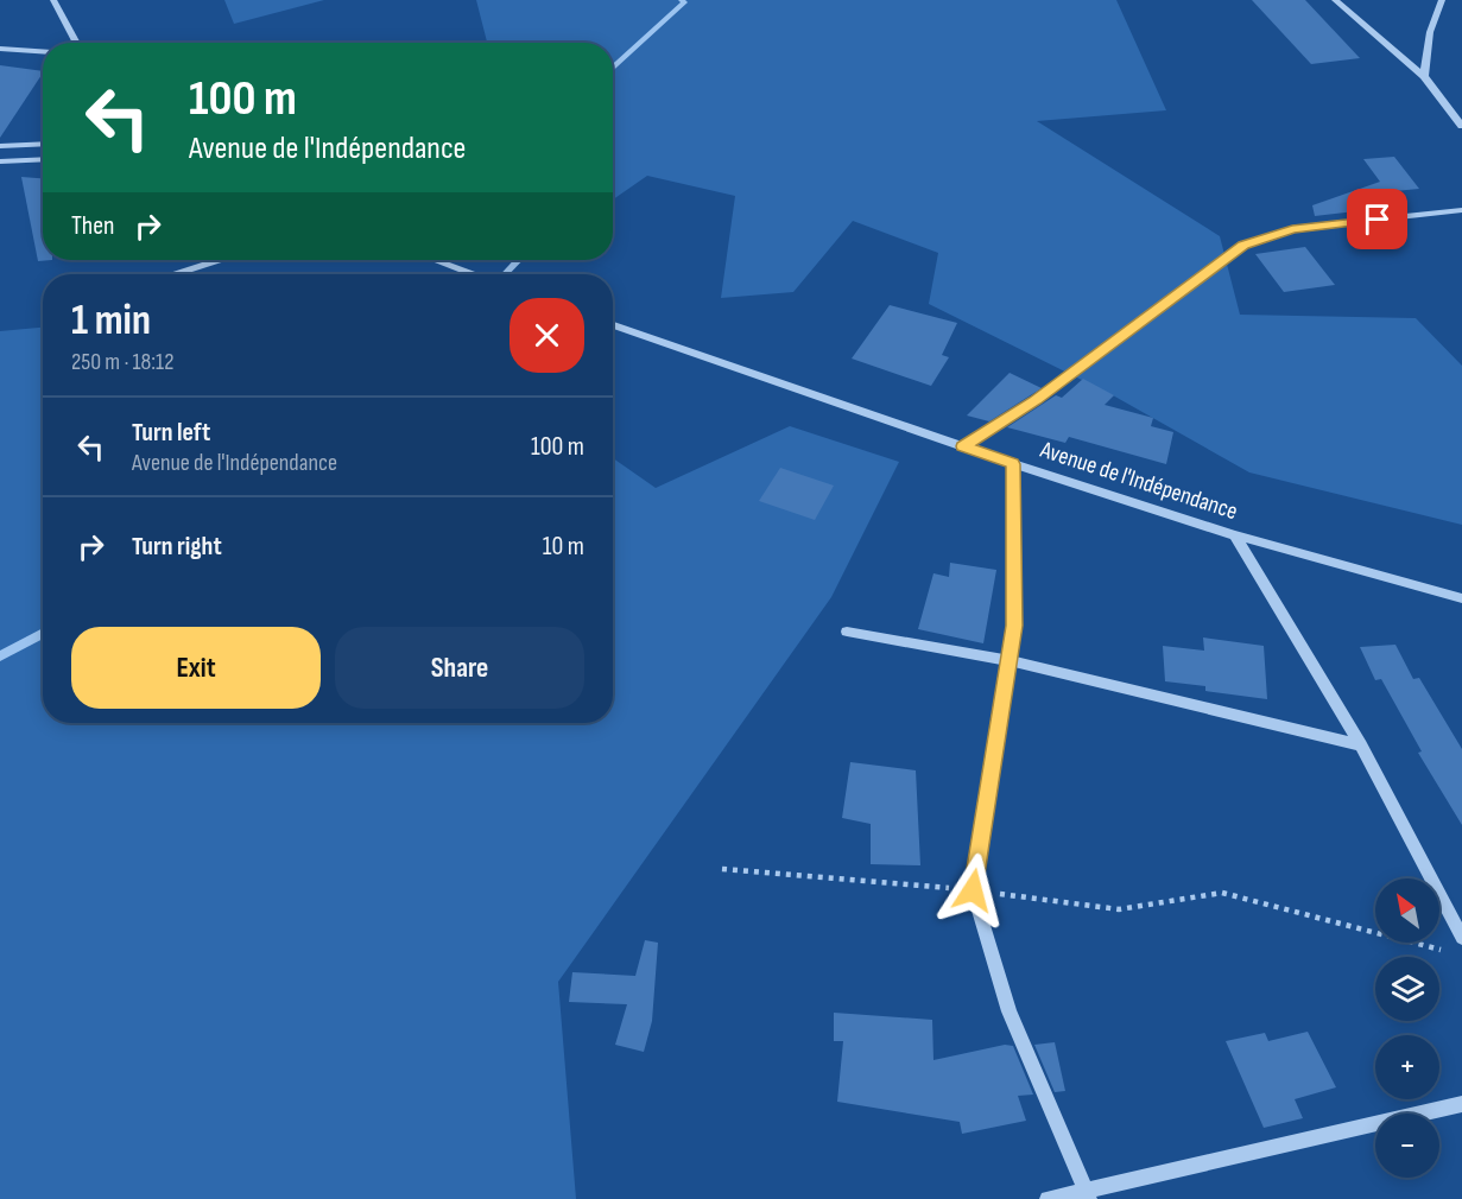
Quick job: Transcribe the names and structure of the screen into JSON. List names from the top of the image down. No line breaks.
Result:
{"streets":{"street":["Avenue de l'Indépendance"]},"north":"top left","page":{"turn":["100 m","Avenue de l'Indépendance"],"then":"Then","heading":["1 min","250 m · 18:12"],"list":[{"name":"Turn left","note":"Avenue de l'Indépendance","value":"100 m"},{"name":"Turn right","value":"10 m"}],"buttons":["Exit","Share"],"map_buttons":["+","−"]}}
